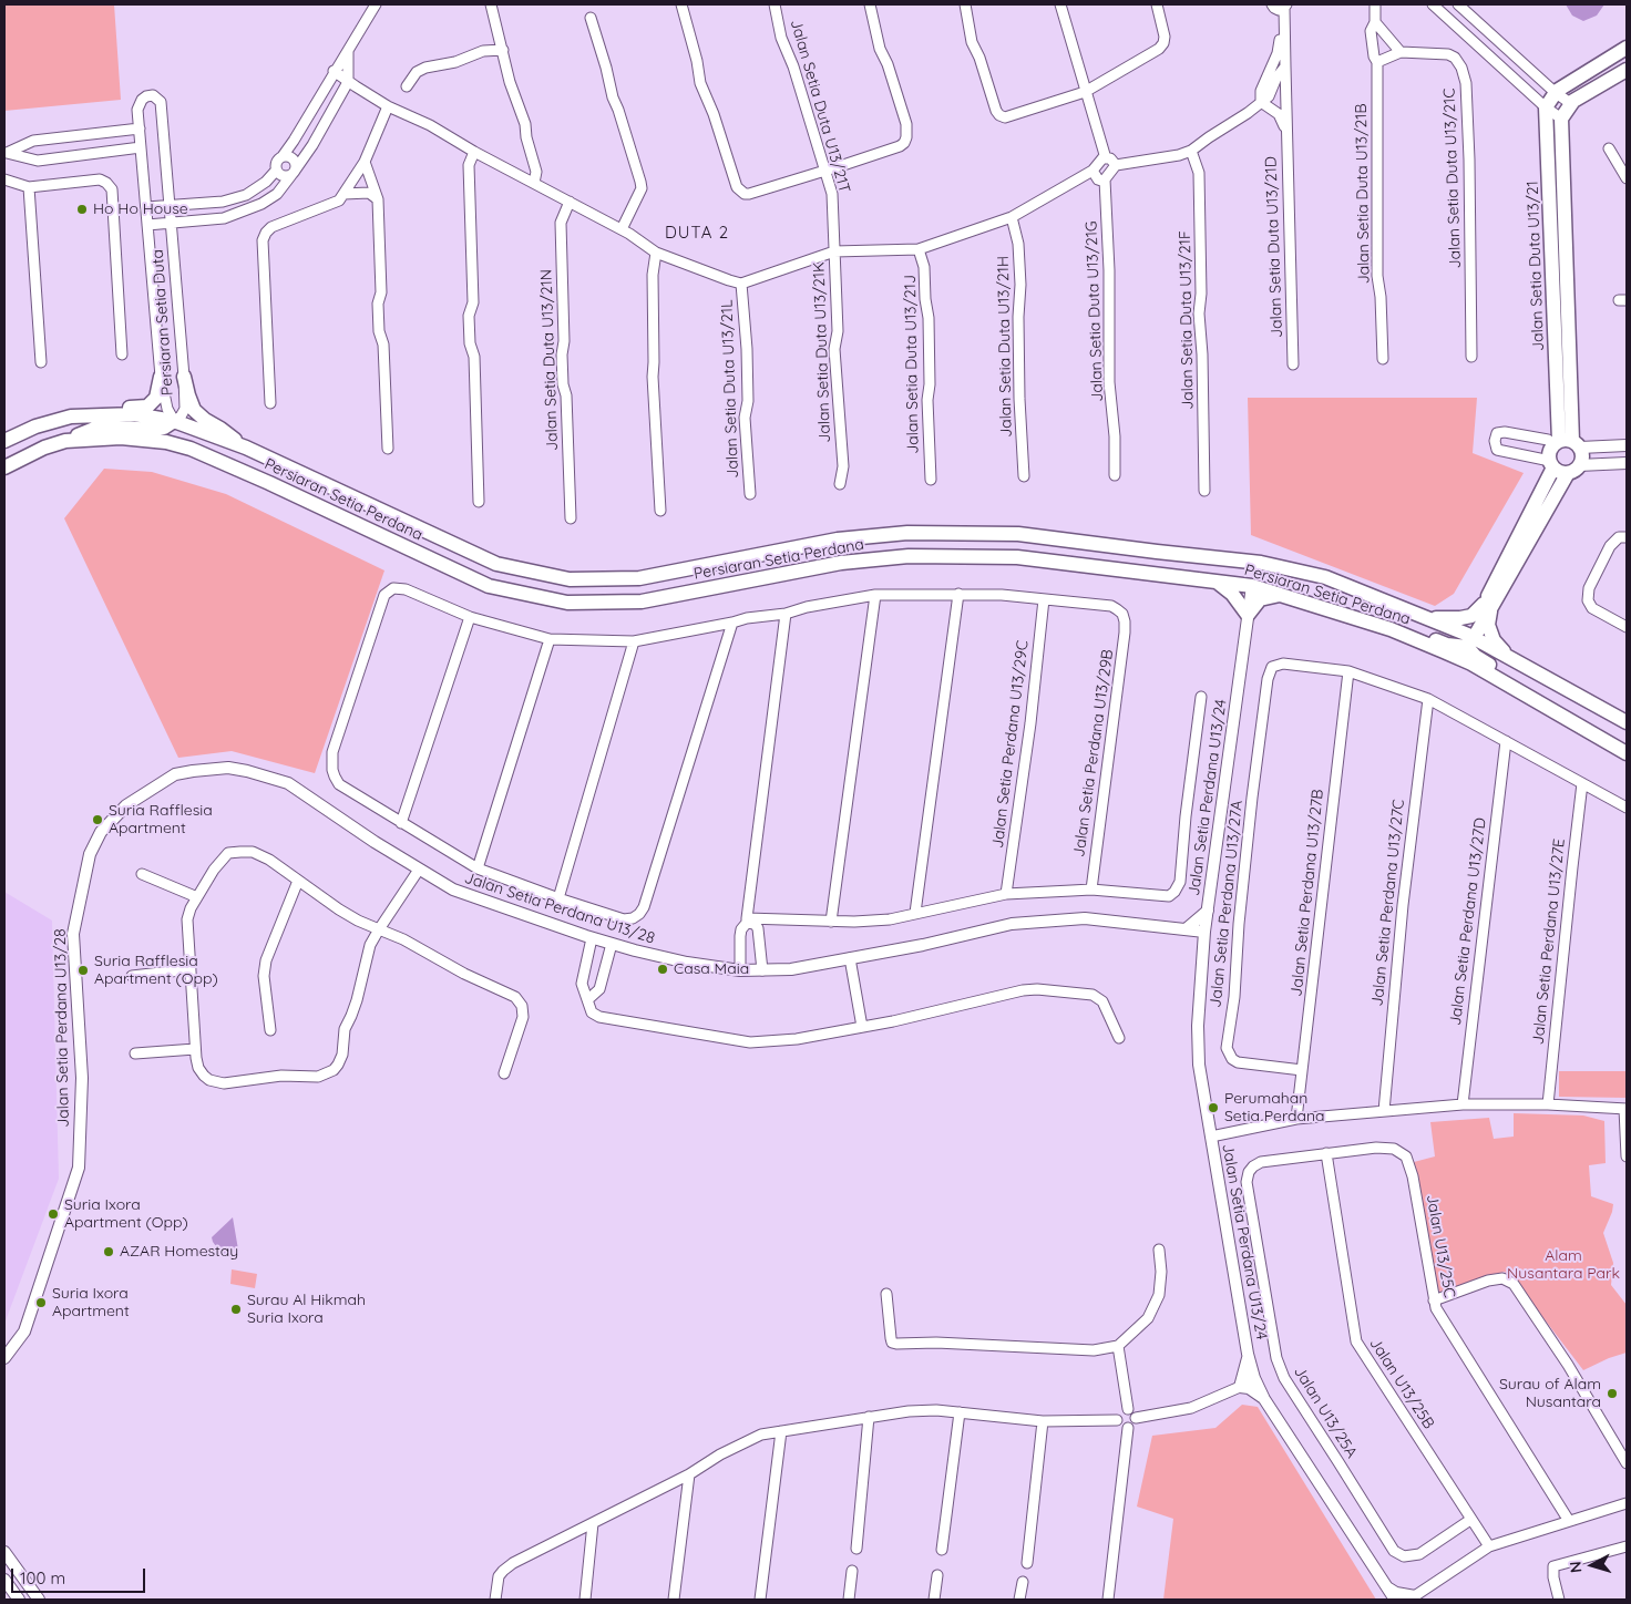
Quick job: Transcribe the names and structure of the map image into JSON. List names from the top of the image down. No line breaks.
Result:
{"streets":{"main road":["Jalan Setia Duta U13/21","Persiaran Setia Perdana"],"street":["Jalan Setia Duta U13/21T","Jalan Setia Duta U13/21C","Jalan Setia Duta U13/21B","Jalan Setia Duta U13/21D","Jalan Setia Duta U13/21G","Jalan Setia Duta U13/21F","Persiaran Setia Duta","Jalan Setia Duta U13/21H","Jalan Setia Duta U13/21K","Jalan Setia Duta U13/21N","Jalan Setia Duta U13/21J","Jalan Setia Duta U13/21L","Jalan Setia Perdana U13/29C","Jalan Setia Perdana U13/29B","Jalan Setia Perdana U13/24","Jalan Setia Perdana U13/27B","Jalan Setia Perdana U13/27C","Jalan Setia Perdana U13/27A","Jalan Setia Perdana U13/28","Jalan Setia Perdana U13/27D","Jalan Setia Perdana U13/27E","Jalan U13/25C","Jalan U13/25B","Jalan U13/25A"]},"crossings":[["Jalan Setia Duta U13/21T","Jalan Setia Duta U13/21K"],["Persiaran Setia Duta","Persiaran Setia Perdana"],["Persiaran Setia Perdana","Jalan Setia Perdana U13/24"],["Jalan Setia Perdana U13/29C","Jalan Setia Perdana U13/29B"],["Jalan Setia Perdana U13/24","Jalan Setia Perdana U13/28"],["Jalan Setia Perdana U13/27B","Jalan Setia Perdana U13/27A"],["Jalan U13/25C","Jalan U13/25B"],["Jalan U13/25C","Jalan U13/25A"],["Jalan U13/25B","Jalan U13/25A"]],"districts":["DUTA 2"],"parks":["Alam Nusantara Park"],"places":["Ho Ho House","Suria Rafflesia Apartment","Casa Maia","Suria Rafflesia Apartment (Opp)","Perumahan Setia Perdana","Suria Ixora Apartment (Opp)","AZAR Homestay","Suria Ixora Apartment","Surau Al Hikmah Suria Ixora","Surau of Alam Nusantara"],"scale_bar":"100 m","north":"left"}
